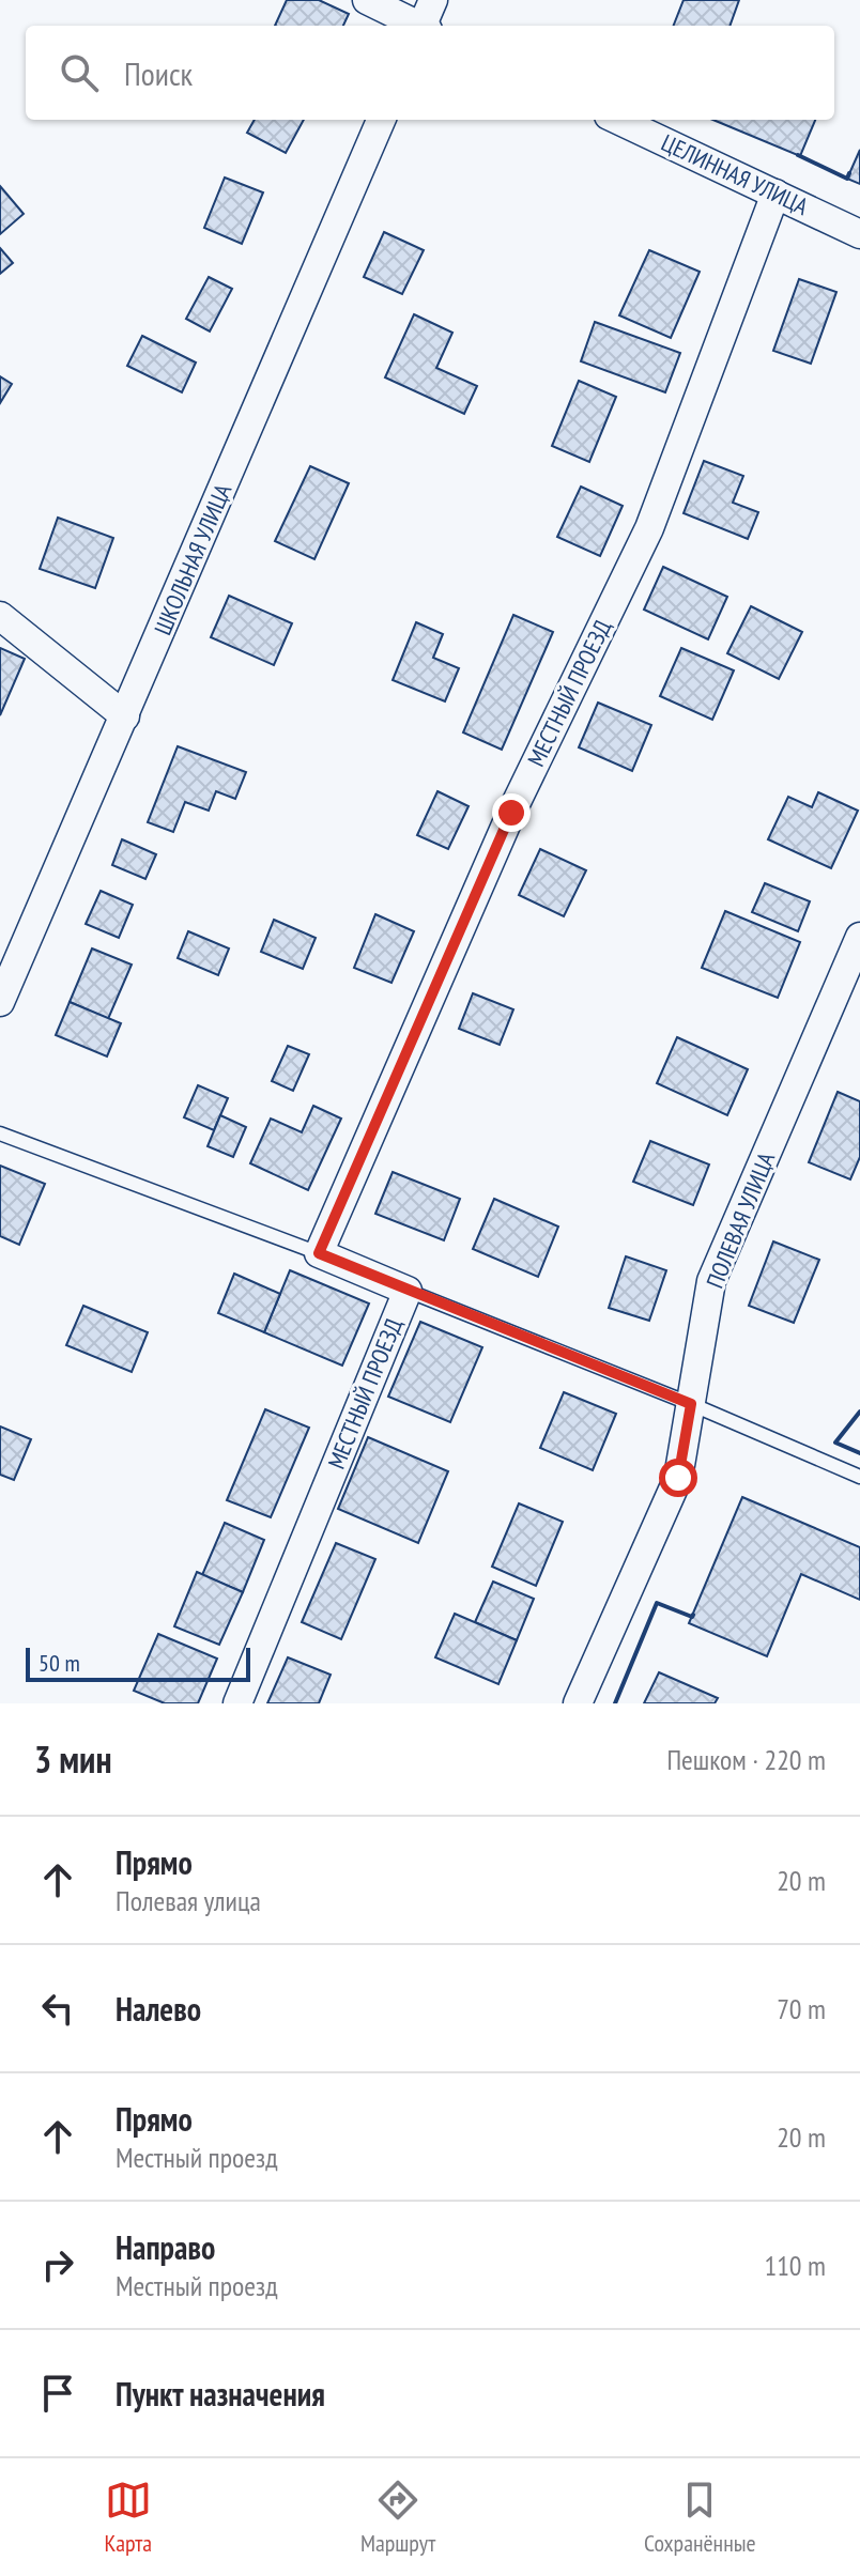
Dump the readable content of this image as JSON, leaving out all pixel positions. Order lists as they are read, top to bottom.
{
  "streets": {
    "street": [
      "ЦЕЛИННАЯ УЛИЦА",
      "ШКОЛЬНАЯ УЛИЦА",
      "МЕСТНЫЙ ПРОЕЗД",
      "ПОЛЕВАЯ УЛИЦА"
    ]
  },
  "crossings": [
    ["ЦЕЛИННАЯ УЛИЦА", "МЕСТНЫЙ ПРОЕЗД"]
  ],
  "scale_bar": "50 m",
  "page": {
    "search": "Поиск",
    "scale": "50 m",
    "heading": ["3 мин", "Пешком · 220 m"],
    "list": [
      ["Прямо", "Полевая улица", "20 m"],
      ["Налево", "70 m"],
      ["Прямо", "Местный проезд", "20 m"],
      ["Направо", "Местный проезд", "110 m"],
      "Пункт назначения"
    ],
    "nav": ["Карта", "Маршрут", "Сохранённые"]
  }
}
